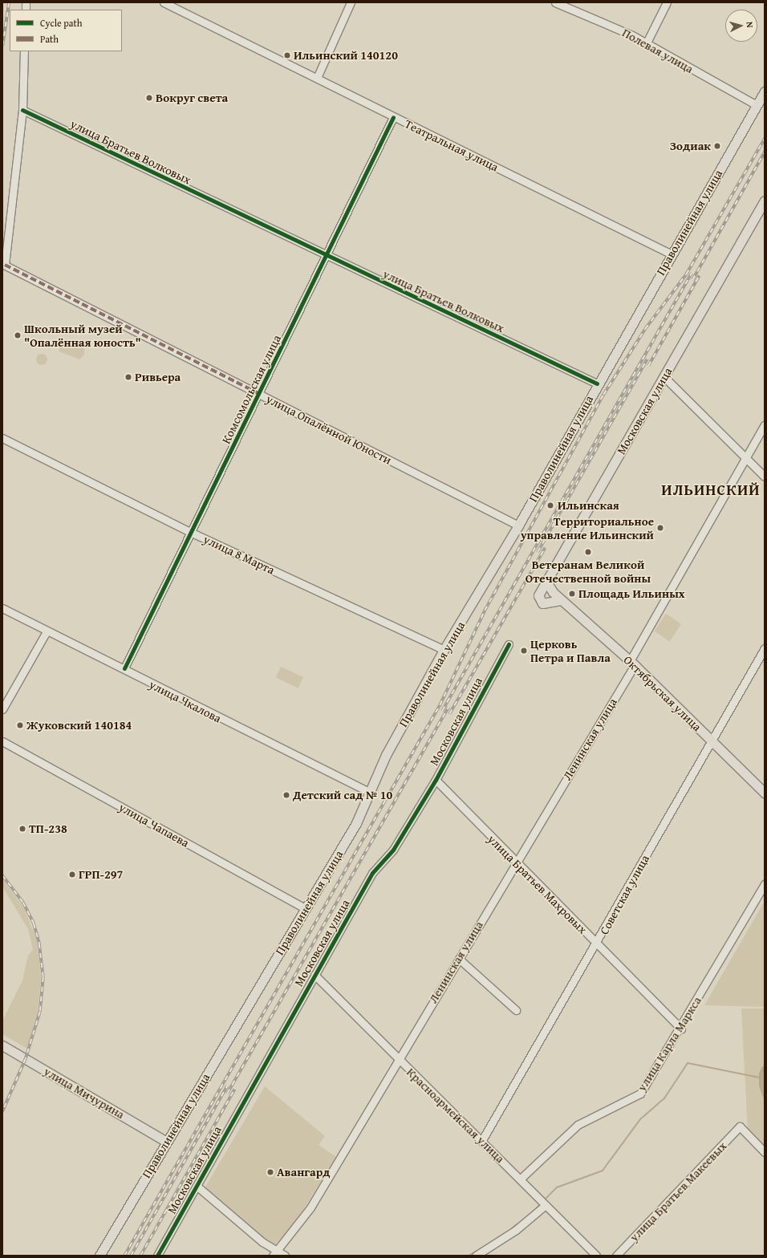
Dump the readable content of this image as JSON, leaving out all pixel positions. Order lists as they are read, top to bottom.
{
  "streets": {
    "main road": [
      "Праволинейная улица",
      "Московская улица",
      "Октябрьская улица",
      "улица Мичурина"
    ],
    "street": [
      "Полевая улица",
      "Театральная улица",
      "улица Братьев Волковых",
      "Комсомольская улица",
      "улица Опалённой Юности",
      "улица 8 Марта",
      "улица Чкалова",
      "Ленинская улица",
      "улица Чапаева",
      "улица Братьев Махровых",
      "Советская улица",
      "улица Карла Маркса",
      "Красноармейская улица",
      "улица Братьев Макеевых"
    ]
  },
  "crossings": [
    ["Полевая улица", "Праволинейная улица"],
    ["Театральная улица", "Праволинейная улица"],
    ["Театральная улица", "Комсомольская улица"],
    ["улица Братьев Волковых", "Праволинейная улица"],
    ["улица Братьев Волковых", "Комсомольская улица"],
    ["Праволинейная улица", "улица Опалённой Юности"],
    ["Праволинейная улица", "улица 8 Марта"],
    ["Праволинейная улица", "улица Чкалова"],
    ["Праволинейная улица", "улица Чапаева"],
    ["Праволинейная улица", "улица Мичурина"],
    ["Комсомольская улица", "улица Опалённой Юности"],
    ["Комсомольская улица", "улица 8 Марта"],
    ["Комсомольская улица", "улица Чкалова"],
    ["Московская улица", "Октябрьская улица"],
    ["Московская улица", "улица Братьев Махровых"],
    ["Московская улица", "Красноармейская улица"],
    ["Октябрьская улица", "Ленинская улица"],
    ["Октябрьская улица", "Советская улица"],
    ["Ленинская улица", "улица Братьев Махровых"],
    ["Ленинская улица", "Красноармейская улица"],
    ["улица Братьев Махровых", "Советская улица"],
    ["улица Братьев Махровых", "улица Карла Маркса"],
    ["Советская улица", "Красноармейская улица"],
    ["улица Карла Маркса", "Красноармейская улица"]
  ],
  "districts": ["ИЛЬИНСКИЙ"],
  "places": [
    "Ильинский 140120",
    "Вокруг света",
    "Зодиак",
    "Школьный музей \"Опалённая юность\"",
    "Ривьера",
    "Ильинская",
    "Территориальное управление Ильинский",
    "Ветеранам Великой Отечественной войны",
    "Площадь Ильиных",
    "Церковь Петра и Павла",
    "Жуковский 140184",
    "Детский сад № 10",
    "ТП-238",
    "ГРП-297",
    "Авангард"
  ],
  "legend": ["Cycle path", "Path"],
  "north": "right"
}
